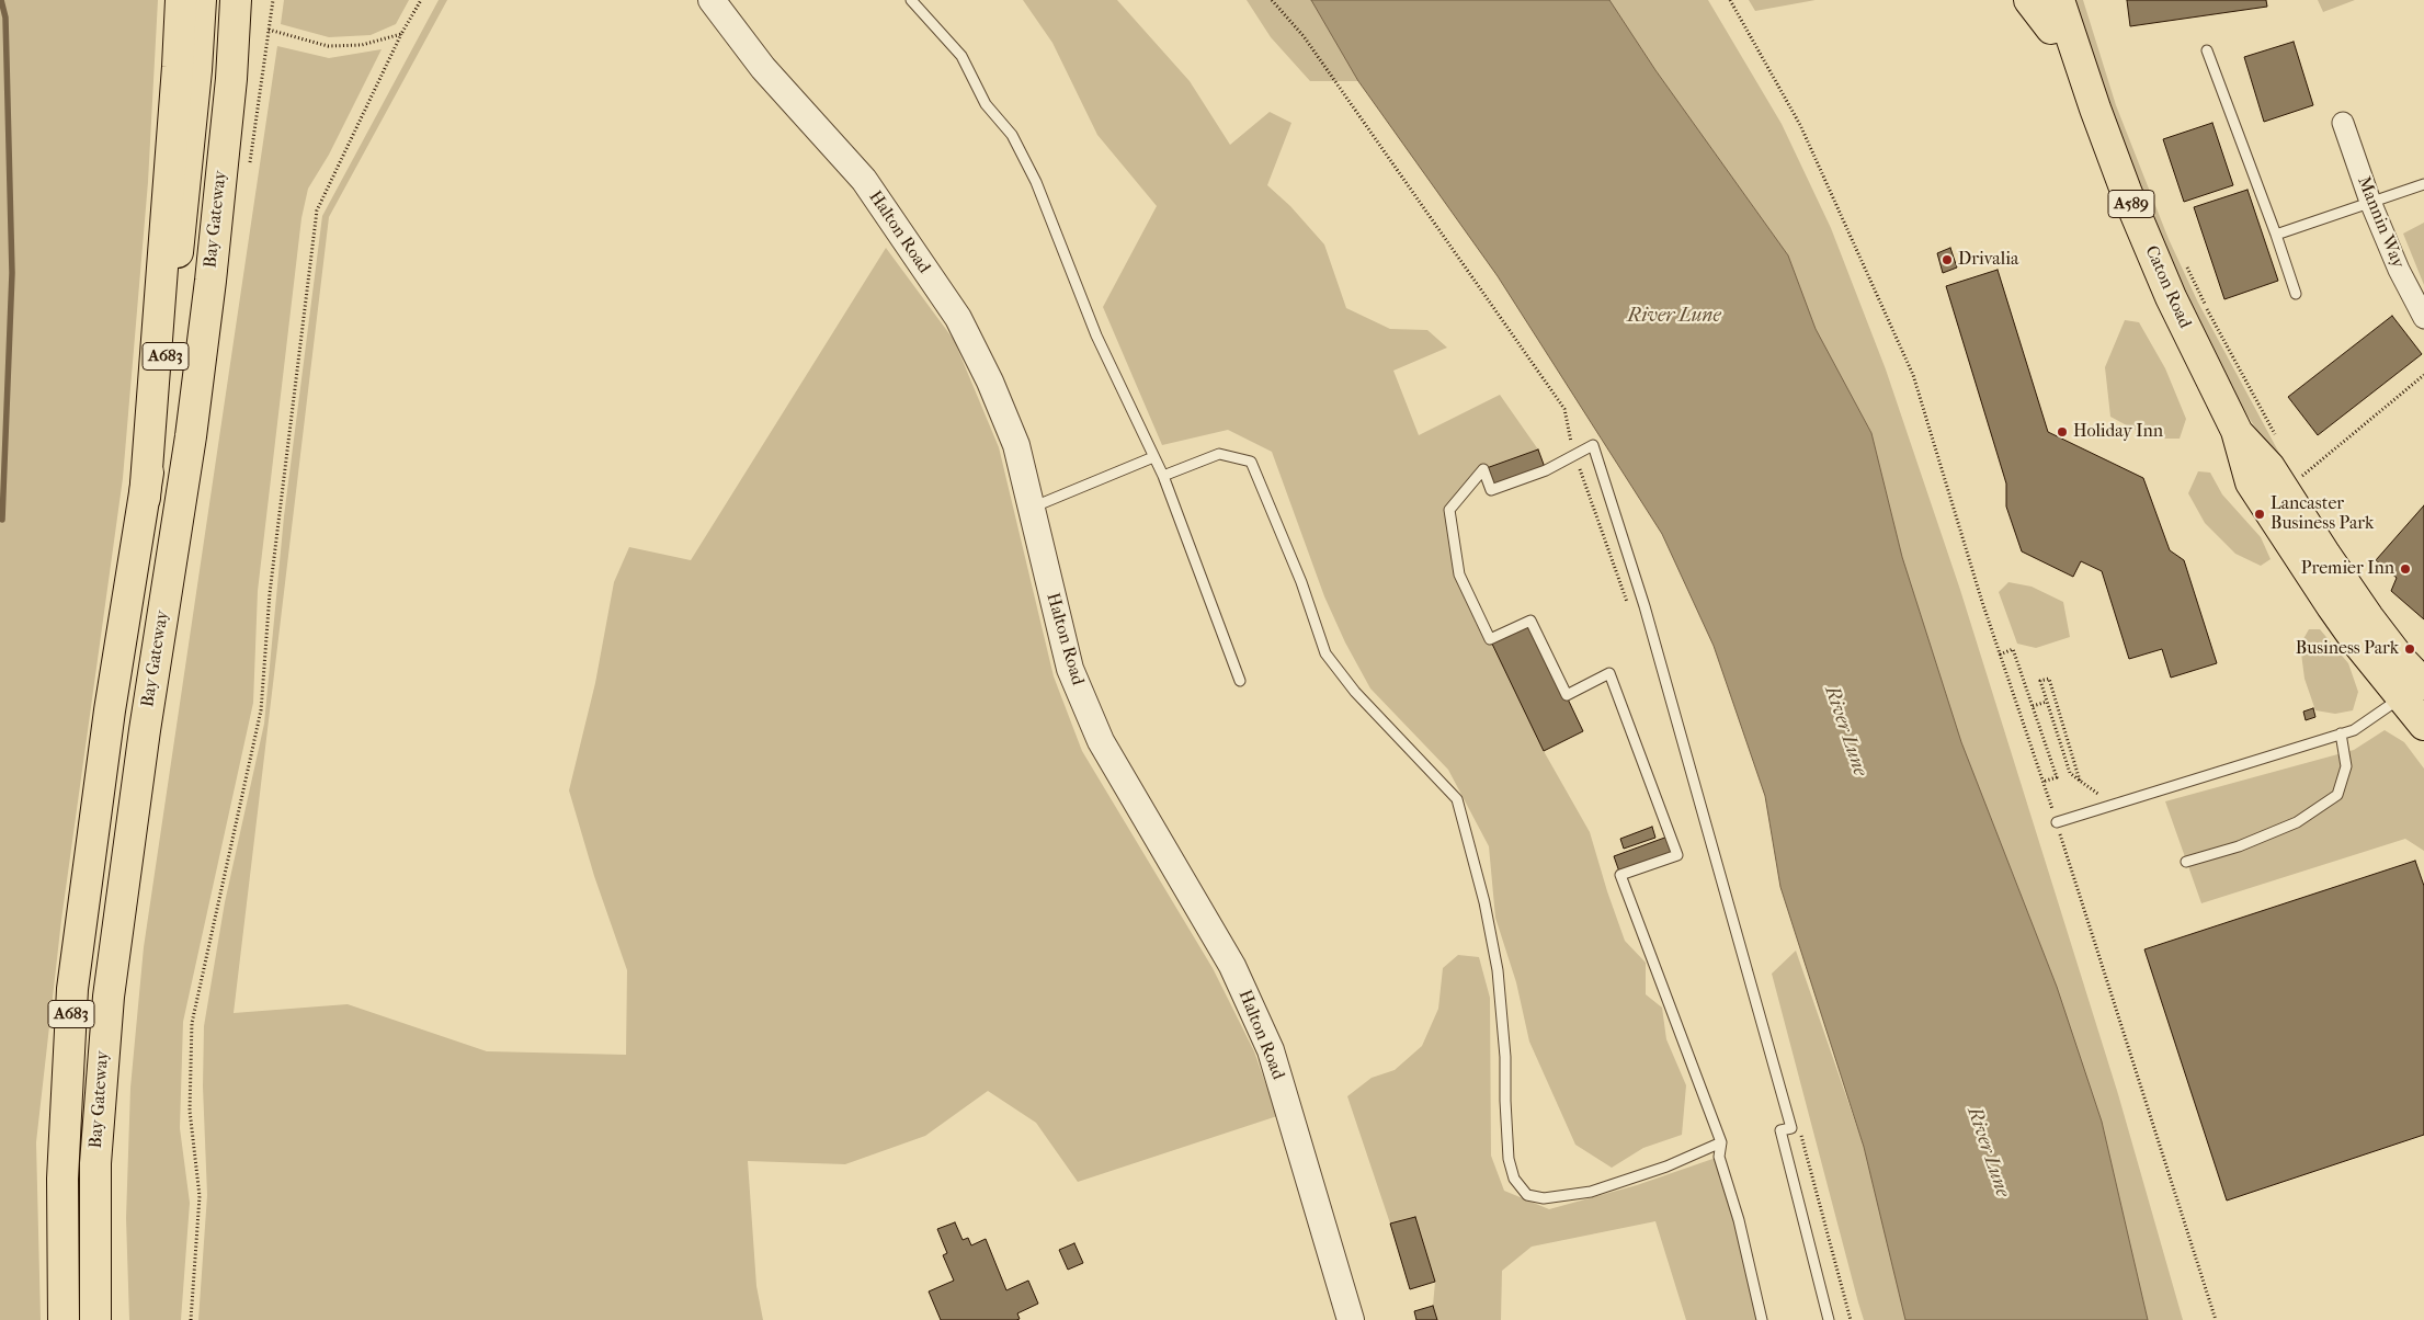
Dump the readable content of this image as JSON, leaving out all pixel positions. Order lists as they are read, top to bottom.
{
  "streets": {
    "main road": [
      "A589",
      "Bay Gateway",
      "Caton Road",
      "A683"
    ],
    "street": ["Mannin Way", "Halton Road"]
  },
  "water": ["River Lune"],
  "places": [
    "Drivalia",
    "Holiday Inn",
    "Lancaster Business Park",
    "Premier Inn",
    "Business Park"
  ]
}
